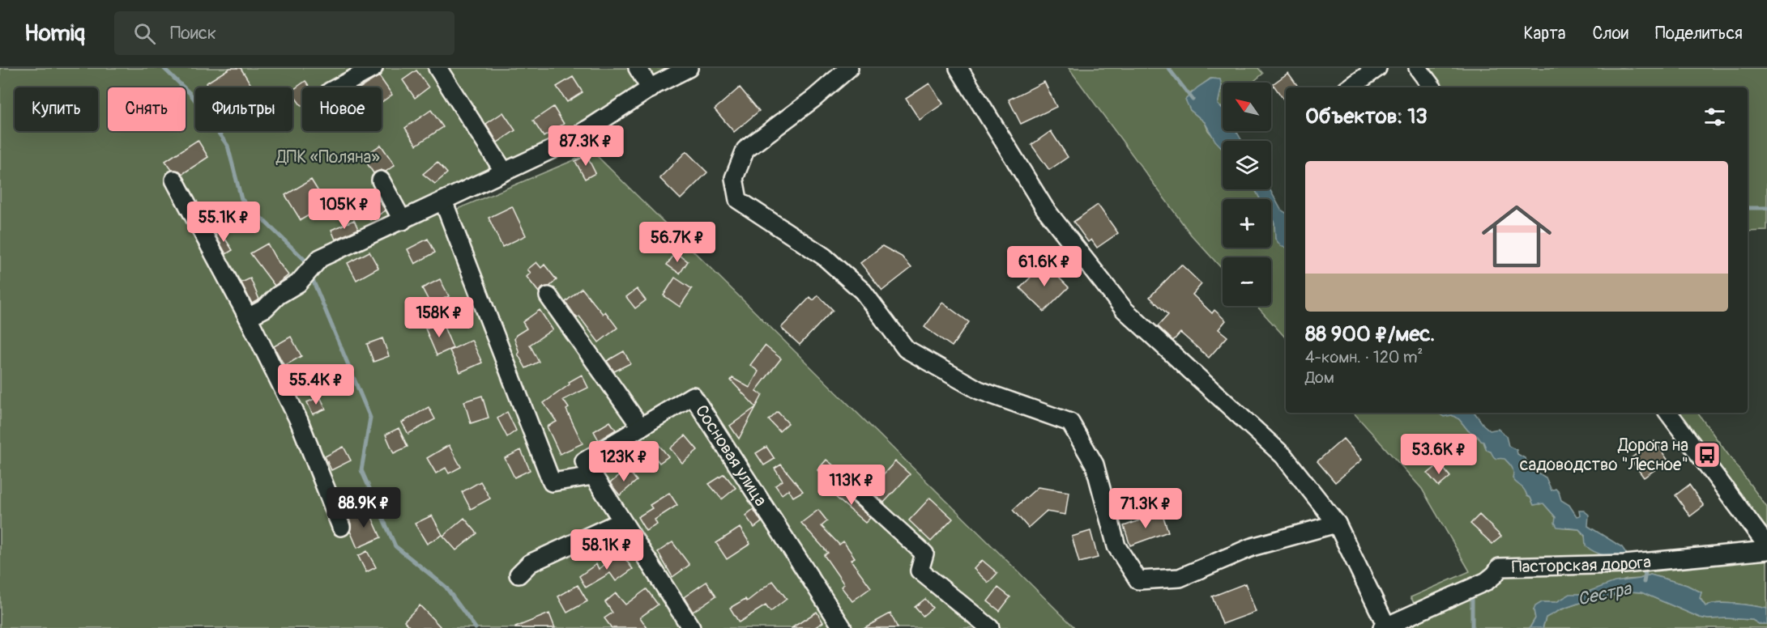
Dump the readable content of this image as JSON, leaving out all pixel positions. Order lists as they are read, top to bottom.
{
  "streets": {
    "street": ["Сосновая улица", "Пасторская дорога"]
  },
  "water": ["Сестра"],
  "parks": ["ДПК «Поляна»"],
  "places": {
    "bus stop": ["Дорога на садоводство \"Лесное\""]
  },
  "north": "top left",
  "page": {
    "header": "Homiq",
    "search": "Поиск",
    "nav": ["Карта", "Слои", "Поделиться"],
    "map_buttons": ["+", "−"],
    "chip": [
      "Купить",
      "Снять",
      "Фильтры",
      "Новое"
    ],
    "heading": "Объектов: 13",
    "price": [
      "87.3K ₽",
      "105K ₽",
      "55.1K ₽",
      "56.7K ₽",
      "61.6K ₽",
      "158K ₽",
      "55.4K ₽",
      "53.6K ₽",
      "123K ₽",
      "113K ₽",
      "88.9K ₽",
      "71.3K ₽",
      "58.1K ₽"
    ],
    "list": [
      {
        "name": "88 900 ₽/мес.",
        "note": "4-комн. · 120 m² · Дом"
      }
    ]
  }
}
